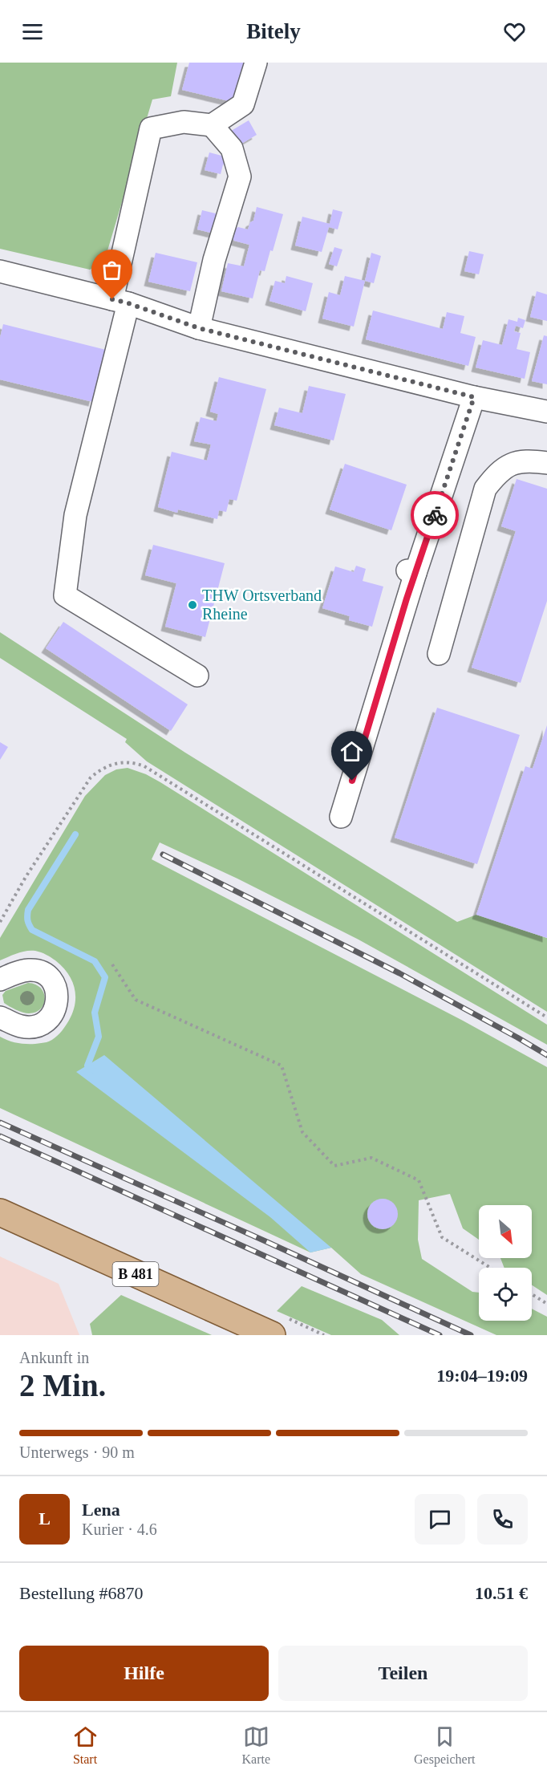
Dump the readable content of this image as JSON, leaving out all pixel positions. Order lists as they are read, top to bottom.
{
  "streets": {
    "main road": ["B 481"]
  },
  "places": ["THW Ortsverband Rheine"],
  "north": "bottom right",
  "page": {
    "header": "Bitely",
    "heading": ["2 Min.", "Ankunft in", "19:04–19:09"],
    "panel": [
      "Lena",
      "Kurier · 4.6",
      "Bestellung #6870",
      "10.51 €"
    ],
    "bar": "Unterwegs · 90 m",
    "round": "L",
    "buttons": ["Hilfe", "Teilen"],
    "tabs": ["Start", "Karte", "Gespeichert"]
  }
}
